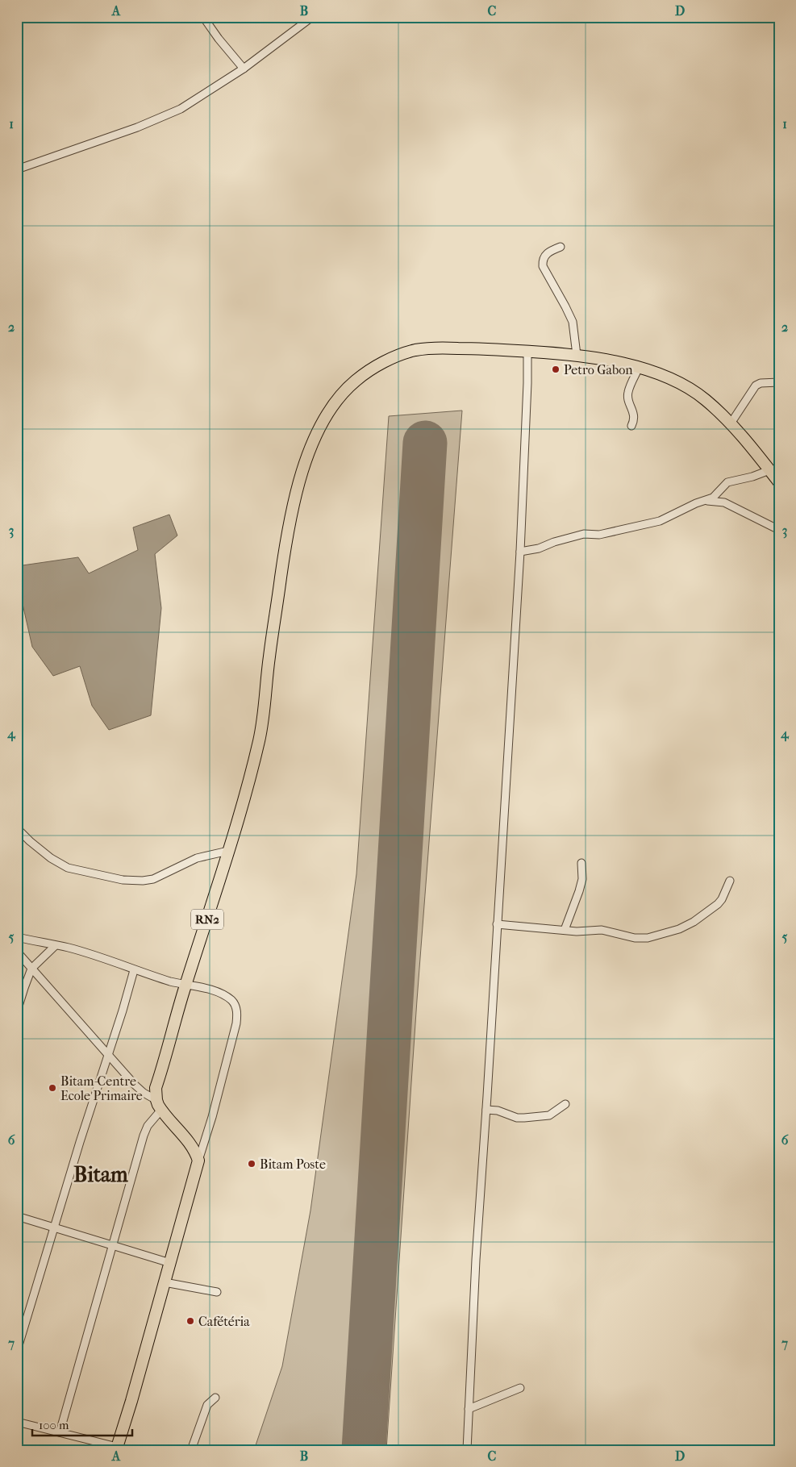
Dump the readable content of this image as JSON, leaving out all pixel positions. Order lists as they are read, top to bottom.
{
  "streets": {
    "highway": ["RN2"]
  },
  "districts": ["Bitam"],
  "places": [
    "Petro Gabon",
    "Bitam-Centre Ecole Primaire",
    "Bitam Poste",
    "Cafétéria"
  ],
  "scale_bar": "100 m",
  "grid": {
    "columns": [
      "A",
      "B",
      "C",
      "D"
    ],
    "rows": [
      "1",
      "2",
      "3",
      "4",
      "5",
      "6",
      "7"
    ]
  }
}
